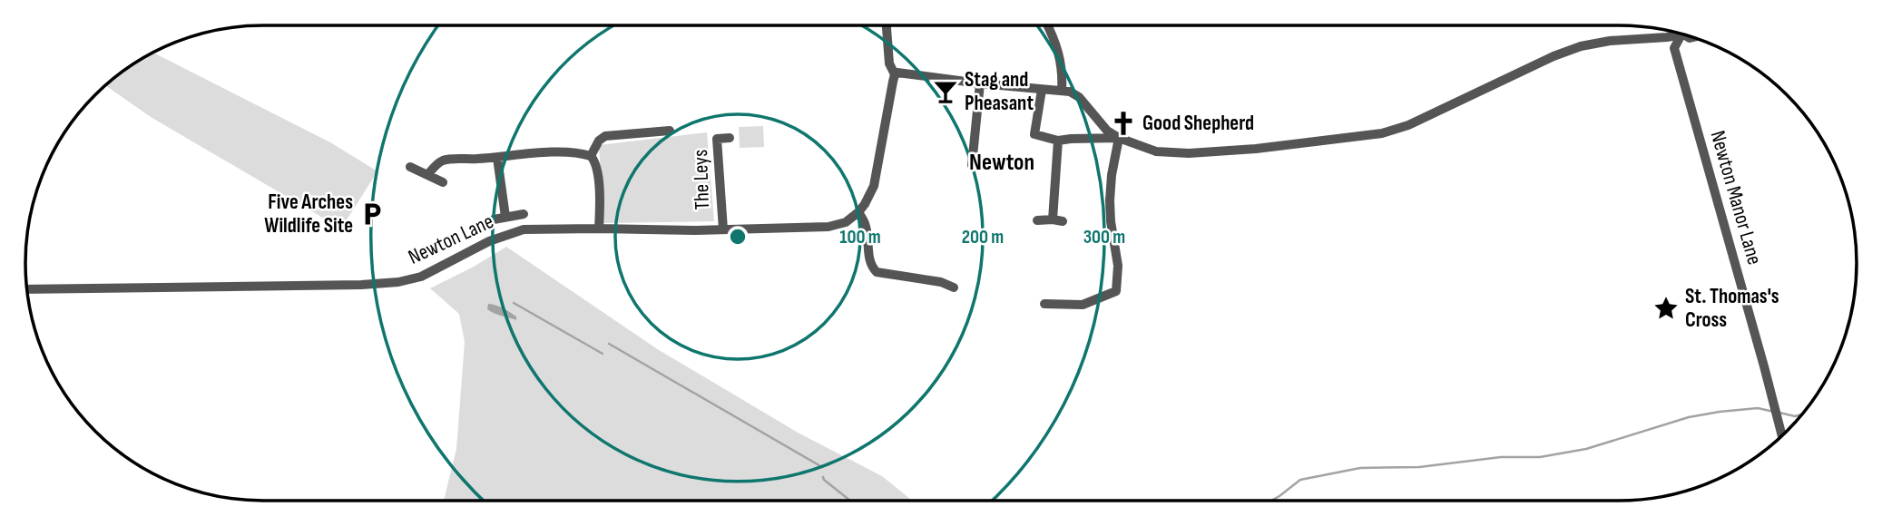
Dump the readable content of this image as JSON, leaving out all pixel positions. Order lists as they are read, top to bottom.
{
  "streets": {
    "street": ["The Leys", "Newton Manor Lane", "Newton Lane"]
  },
  "crossings": [
    ["The Leys", "Newton Lane"]
  ],
  "districts": ["Newton"],
  "places": {
    "bar": ["Stag and Pheasant"],
    "church": ["Good Shepherd"],
    "parking": ["Five Arches Wildlife Site"],
    "place": ["St. Thomas's Cross"]
  },
  "rings": ["100 m", "200 m", "300 m"]
}
